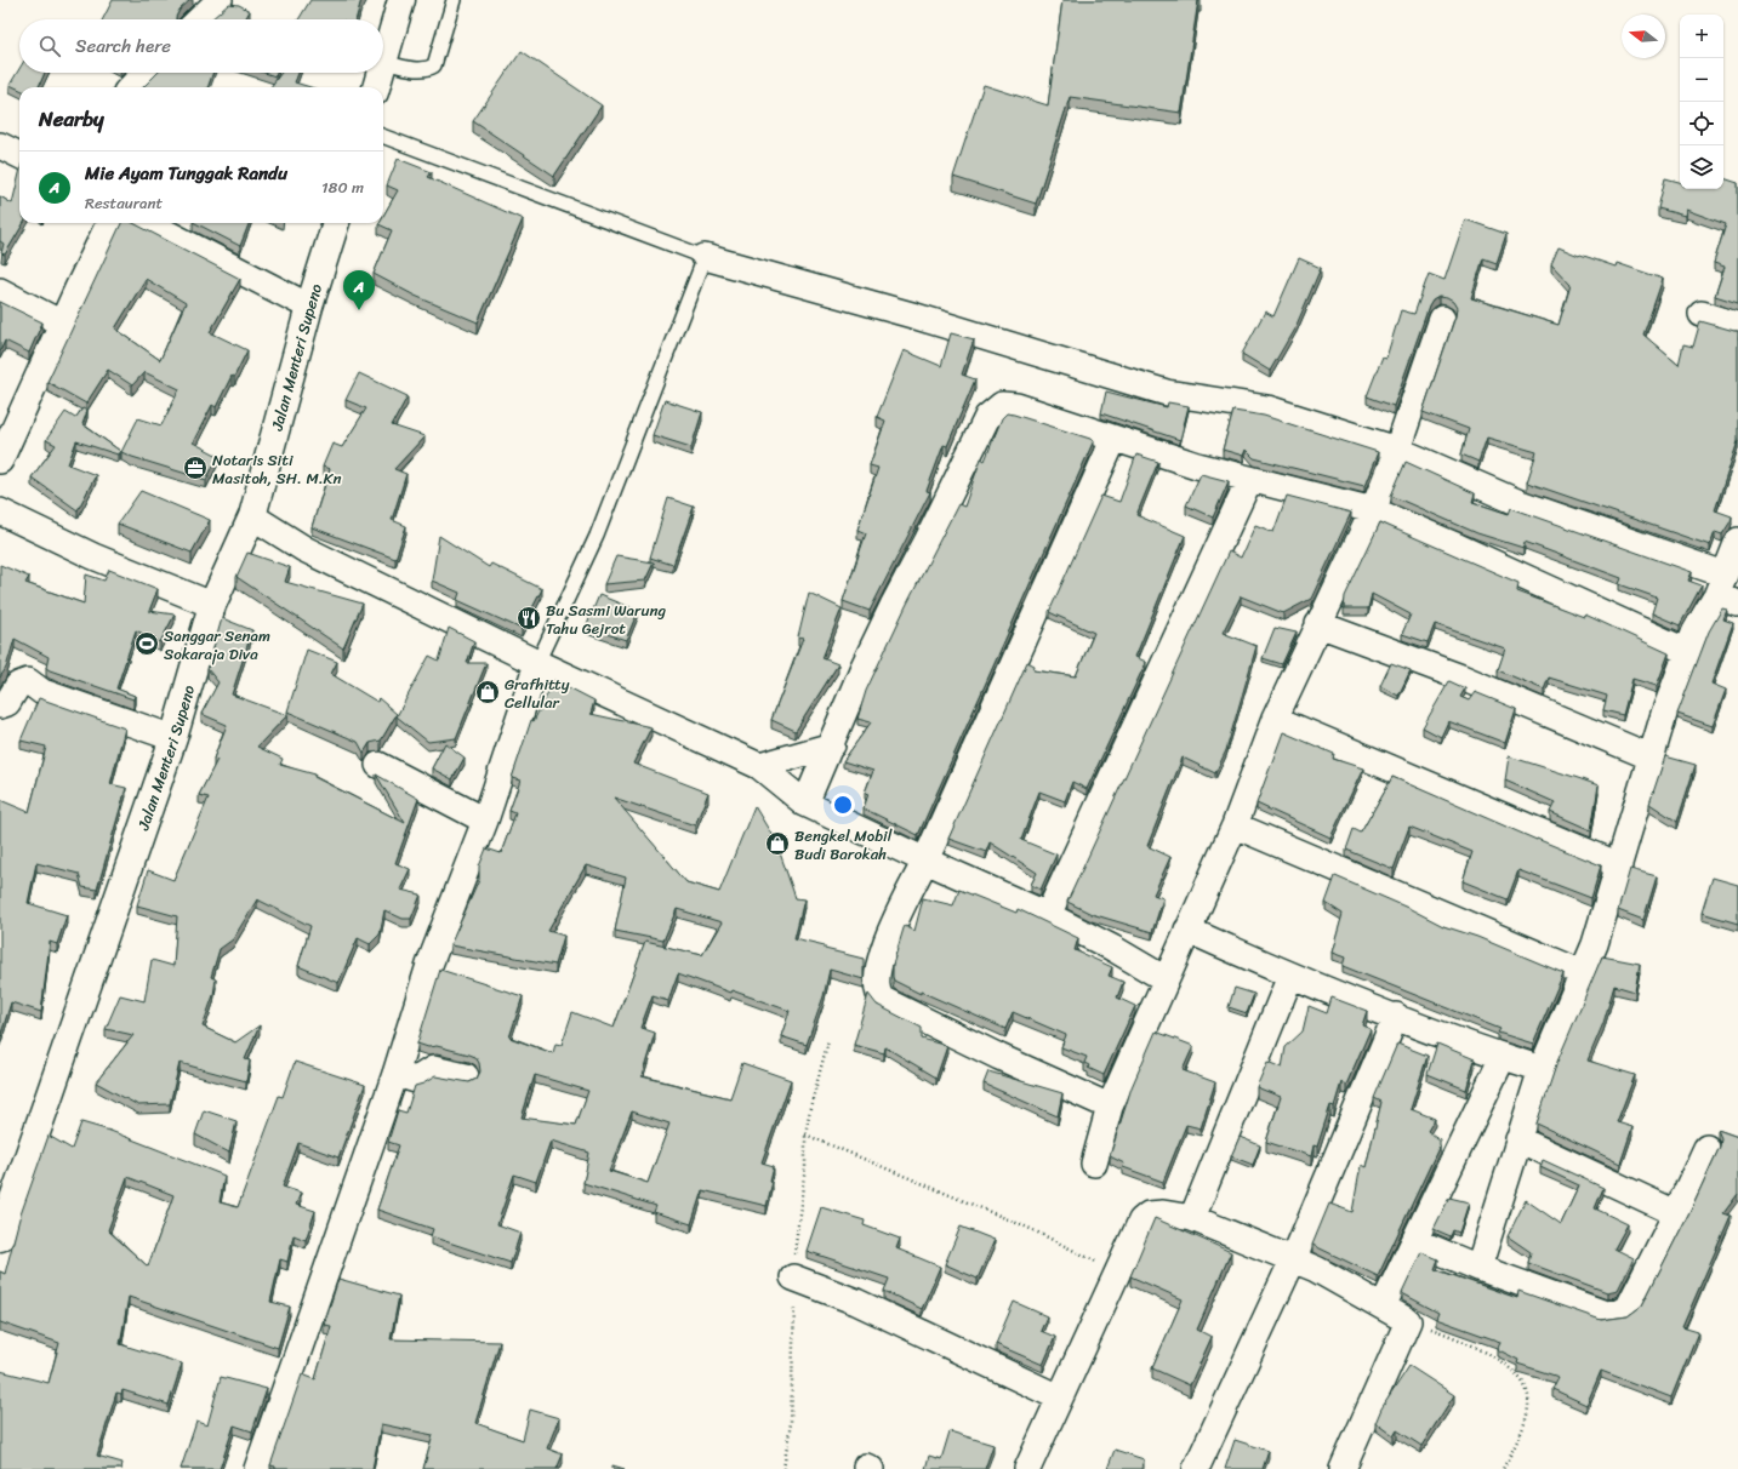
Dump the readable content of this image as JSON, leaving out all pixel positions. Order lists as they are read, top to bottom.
{
  "streets": {
    "main road": ["Jalan Menteri Supeno"]
  },
  "places": {
    "office": ["Notaris Siti Masitoh, SH. M.Kn"],
    "restaurant": ["Bu Sasmi Warung Tahu Gejrot"],
    "sports": ["Sanggar Senam Sokaraja Diva"],
    "shop": ["Grafhitty Cellular", "Bengkel Mobil Budi Barokah"]
  },
  "north": "left",
  "page": {
    "map_buttons": ["+", "−"],
    "search": "Search here",
    "heading": "Nearby",
    "list": [
      {
        "mark": "A",
        "name": "Mie Ayam Tunggak Randu",
        "note": "Restaurant",
        "value": "180 m"
      }
    ],
    "pins": "A"
  }
}
